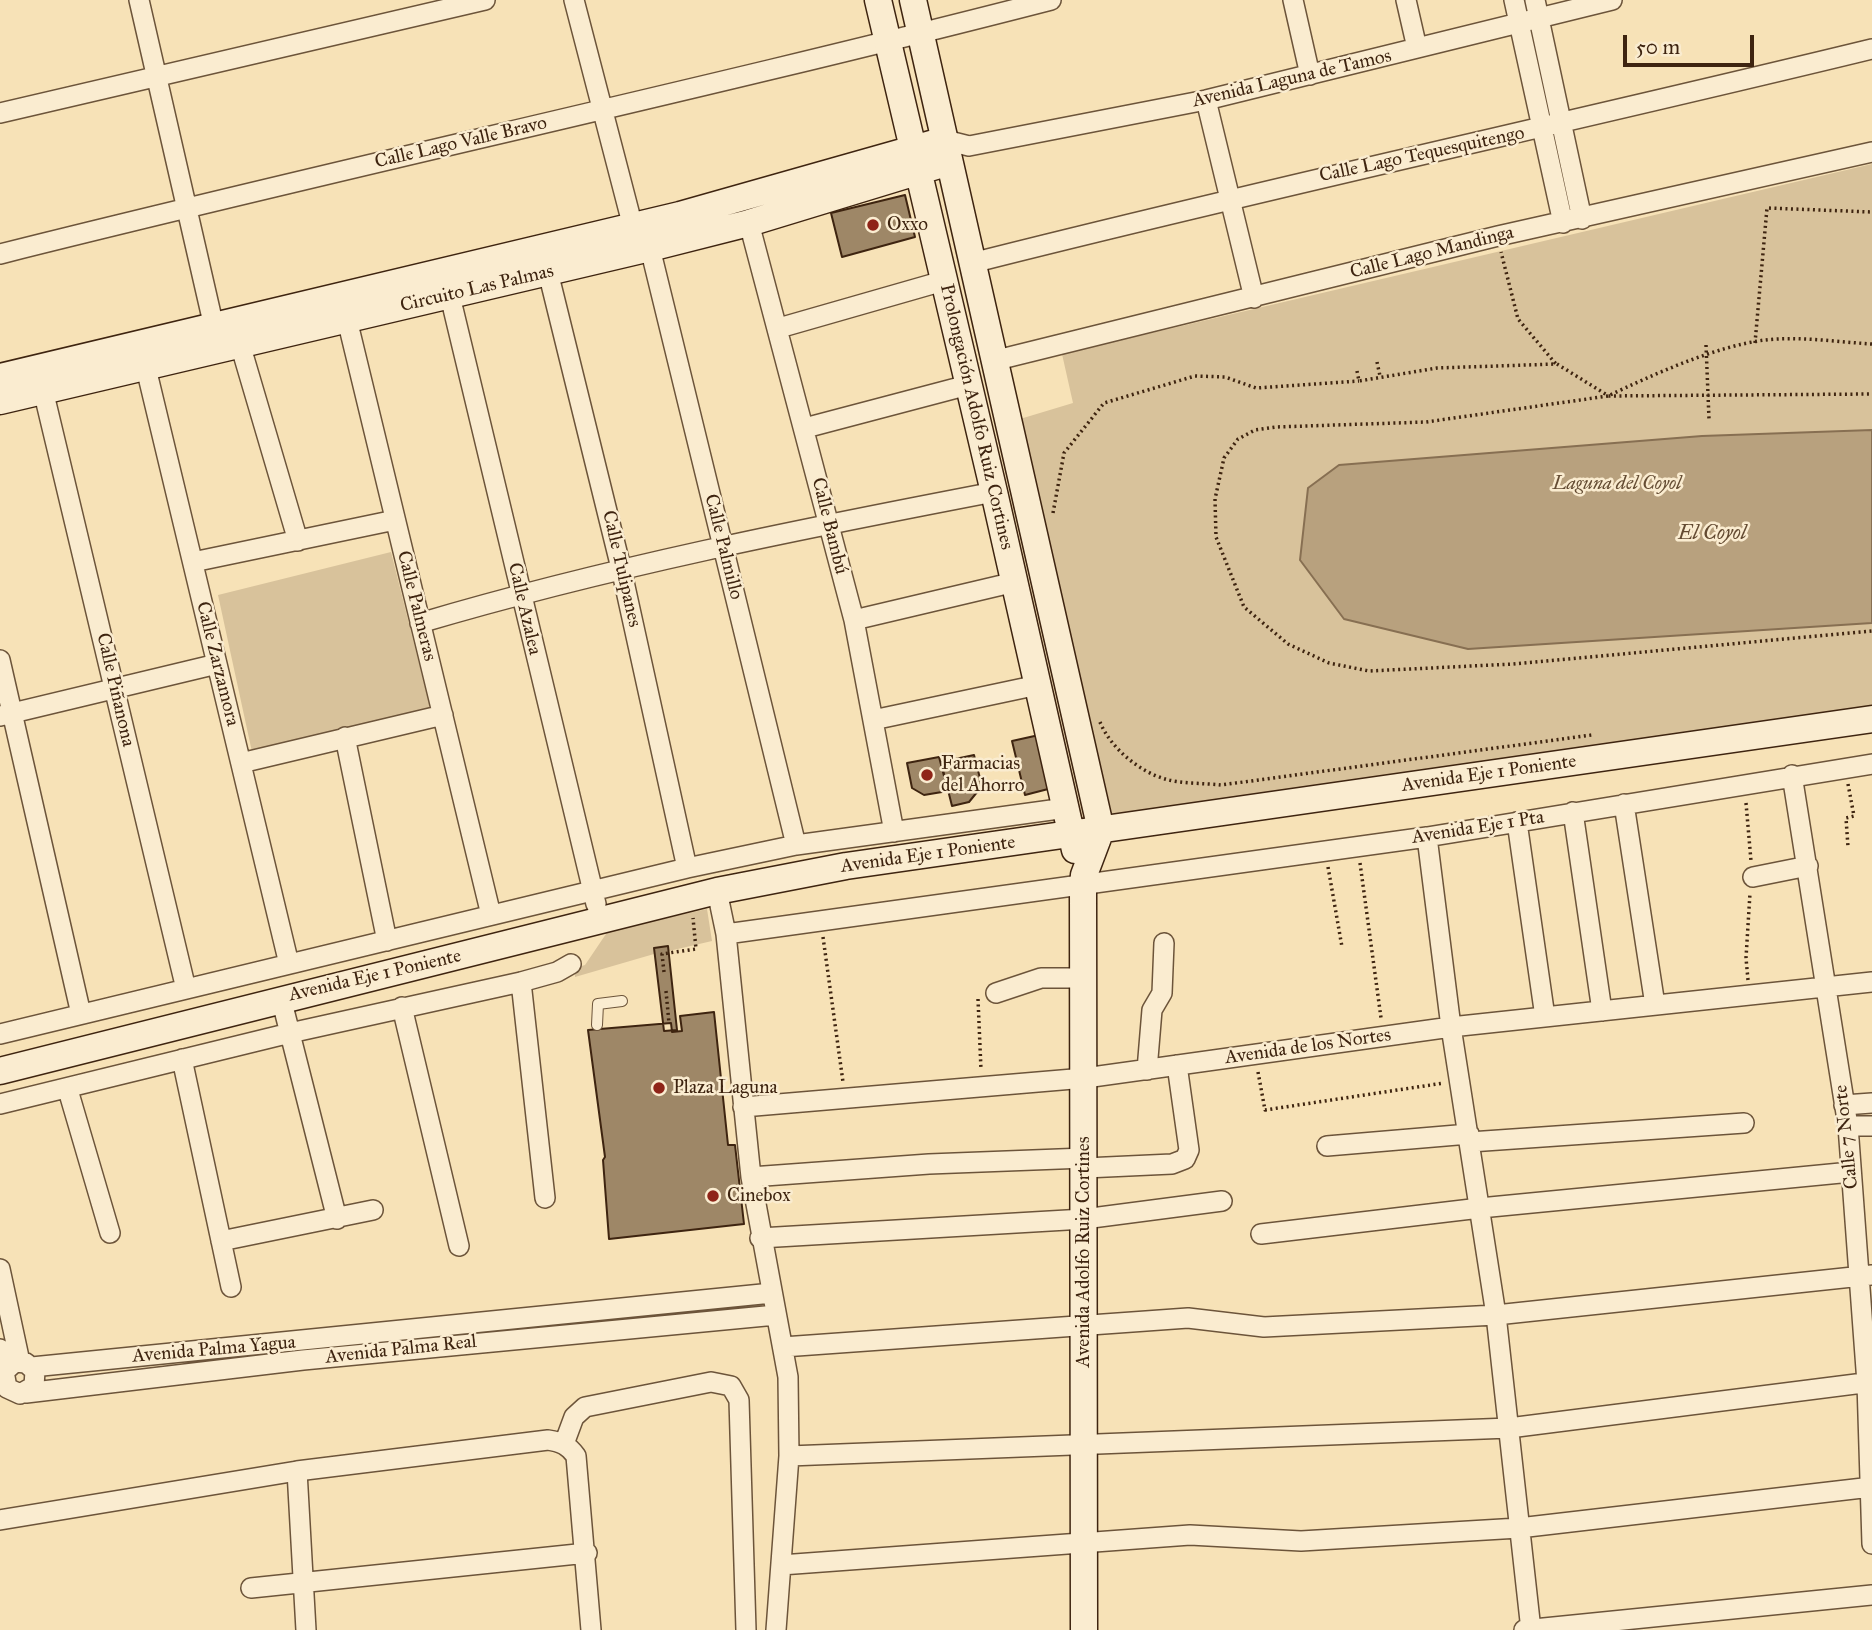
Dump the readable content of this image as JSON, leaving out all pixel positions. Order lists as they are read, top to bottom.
{
  "streets": {
    "street": [
      "Avenida Laguna de Tamos",
      "Calle Lago Valle Bravo",
      "Calle Lago Tequesquitengo",
      "Calle Lago Mandinga",
      "Circuito Las Palmas",
      "Prolongación Adolfo Ruiz Cortines",
      "Calle Bambú",
      "Calle Palmillo",
      "Calle Tulipanes",
      "Calle Palmeras",
      "Calle Azalea",
      "Calle Zarzamora",
      "Calle Piñanona",
      "Avenida Eje 1 Poniente",
      "Avenida Eje 1 Pta",
      "Avenida de los Nortes",
      "Calle 7 Norte",
      "Avenida Adolfo Ruiz Cortines",
      "Avenida Palma Yagua",
      "Avenida Palma Real"
    ]
  },
  "crossings": [
    ["Avenida Laguna de Tamos", "Circuito Las Palmas"],
    ["Avenida Laguna de Tamos", "Prolongación Adolfo Ruiz Cortines"],
    ["Calle Lago Valle Bravo", "Prolongación Adolfo Ruiz Cortines"],
    ["Calle Lago Tequesquitengo", "Prolongación Adolfo Ruiz Cortines"],
    ["Calle Lago Mandinga", "Prolongación Adolfo Ruiz Cortines"],
    ["Circuito Las Palmas", "Prolongación Adolfo Ruiz Cortines"],
    ["Circuito Las Palmas", "Calle Bambú"],
    ["Circuito Las Palmas", "Calle Palmillo"],
    ["Circuito Las Palmas", "Calle Tulipanes"],
    ["Circuito Las Palmas", "Calle Palmeras"],
    ["Circuito Las Palmas", "Calle Azalea"],
    ["Circuito Las Palmas", "Calle Zarzamora"],
    ["Circuito Las Palmas", "Calle Piñanona"],
    ["Prolongación Adolfo Ruiz Cortines", "Avenida Eje 1 Poniente"],
    ["Prolongación Adolfo Ruiz Cortines", "Avenida Adolfo Ruiz Cortines"],
    ["Calle Bambú", "Avenida Eje 1 Poniente"],
    ["Calle Palmillo", "Avenida Eje 1 Poniente"],
    ["Calle Tulipanes", "Avenida Eje 1 Poniente"],
    ["Calle Palmeras", "Avenida Eje 1 Poniente"],
    ["Calle Azalea", "Avenida Eje 1 Poniente"],
    ["Calle Zarzamora", "Avenida Eje 1 Poniente"],
    ["Calle Piñanona", "Avenida Eje 1 Poniente"],
    ["Avenida Eje 1 Poniente", "Avenida Adolfo Ruiz Cortines"],
    ["Avenida Eje 1 Pta", "Calle 7 Norte"],
    ["Avenida Eje 1 Pta", "Avenida Adolfo Ruiz Cortines"],
    ["Avenida de los Nortes", "Calle 7 Norte"],
    ["Avenida de los Nortes", "Avenida Adolfo Ruiz Cortines"],
    ["Avenida Palma Yagua", "Avenida Palma Real"]
  ],
  "water": ["El Coyol"],
  "parks": ["Laguna del Coyol"],
  "places": [
    "Oxxo",
    "Farmacias del Ahorro",
    "Plaza Laguna",
    "Cinebox"
  ],
  "scale_bar": "50 m"
}
